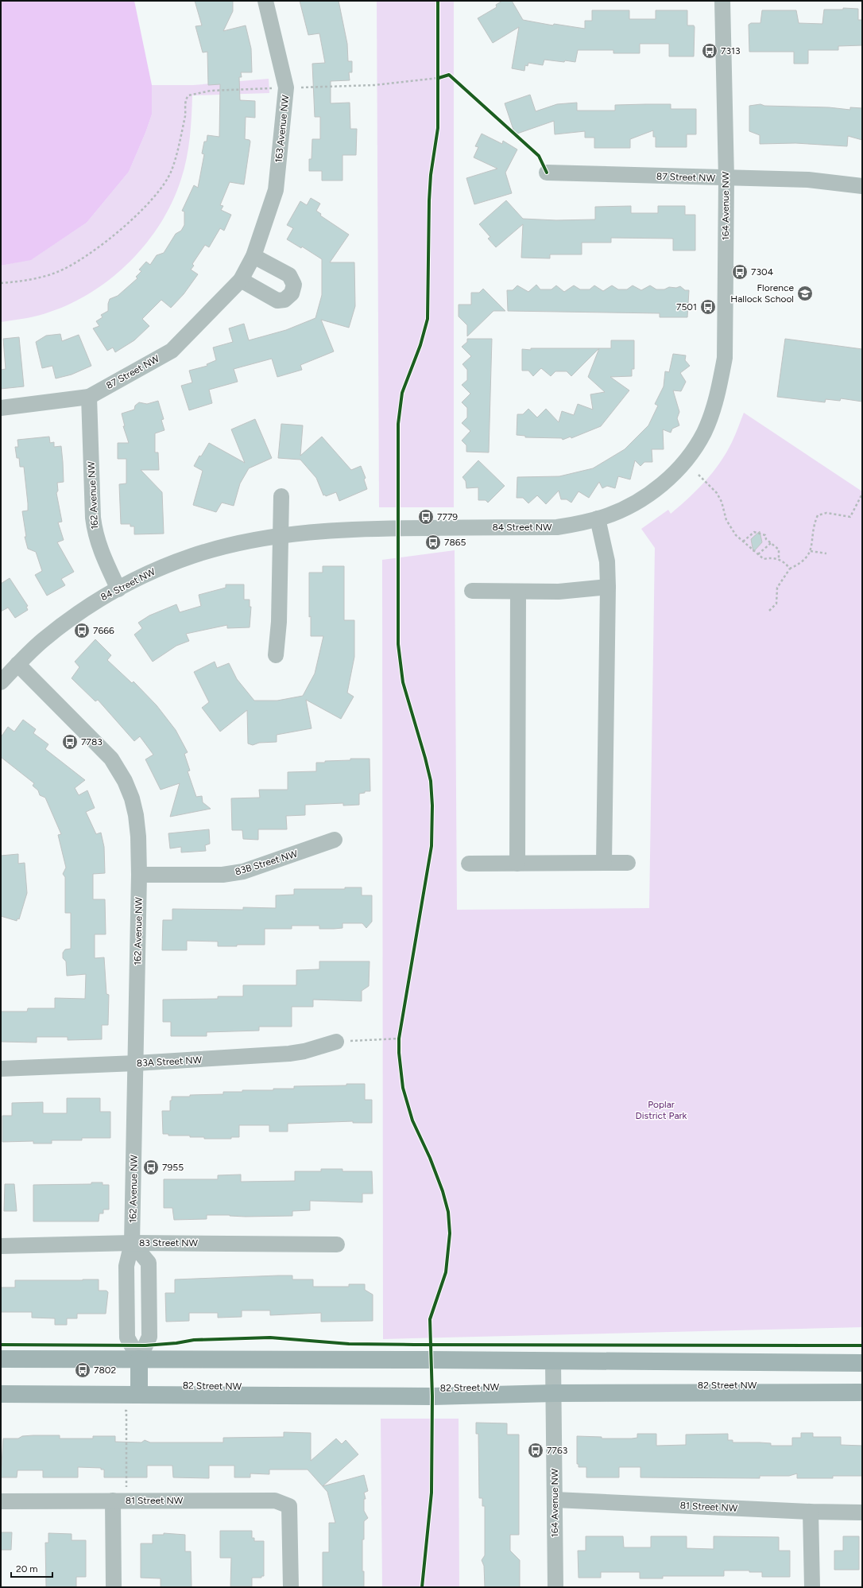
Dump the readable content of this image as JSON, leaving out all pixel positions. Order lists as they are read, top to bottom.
{
  "streets": {
    "main road": ["82 Street NW"],
    "street": [
      "163 Avenue NW",
      "87 Street NW",
      "164 Avenue NW",
      "162 Avenue NW",
      "84 Street NW",
      "83B Street NW",
      "83A Street NW",
      "83 Street NW",
      "81 Street NW"
    ]
  },
  "crossings": [
    ["163 Avenue NW", "87 Street NW"],
    ["87 Street NW", "164 Avenue NW"],
    ["87 Street NW", "162 Avenue NW"],
    ["164 Avenue NW", "84 Street NW"],
    ["164 Avenue NW", "82 Street NW"],
    ["164 Avenue NW", "81 Street NW"],
    ["162 Avenue NW", "84 Street NW"],
    ["162 Avenue NW", "83B Street NW"],
    ["162 Avenue NW", "83A Street NW"],
    ["162 Avenue NW", "83 Street NW"]
  ],
  "parks": ["Poplar District Park"],
  "places": {
    "bus stop": [
      "7313",
      "7304",
      "7501",
      "7779",
      "7865",
      "7666",
      "7783",
      "7955",
      "7802",
      "7763"
    ],
    "school or university": ["Florence Hallock School"]
  },
  "scale_bar": "20 m"
}
